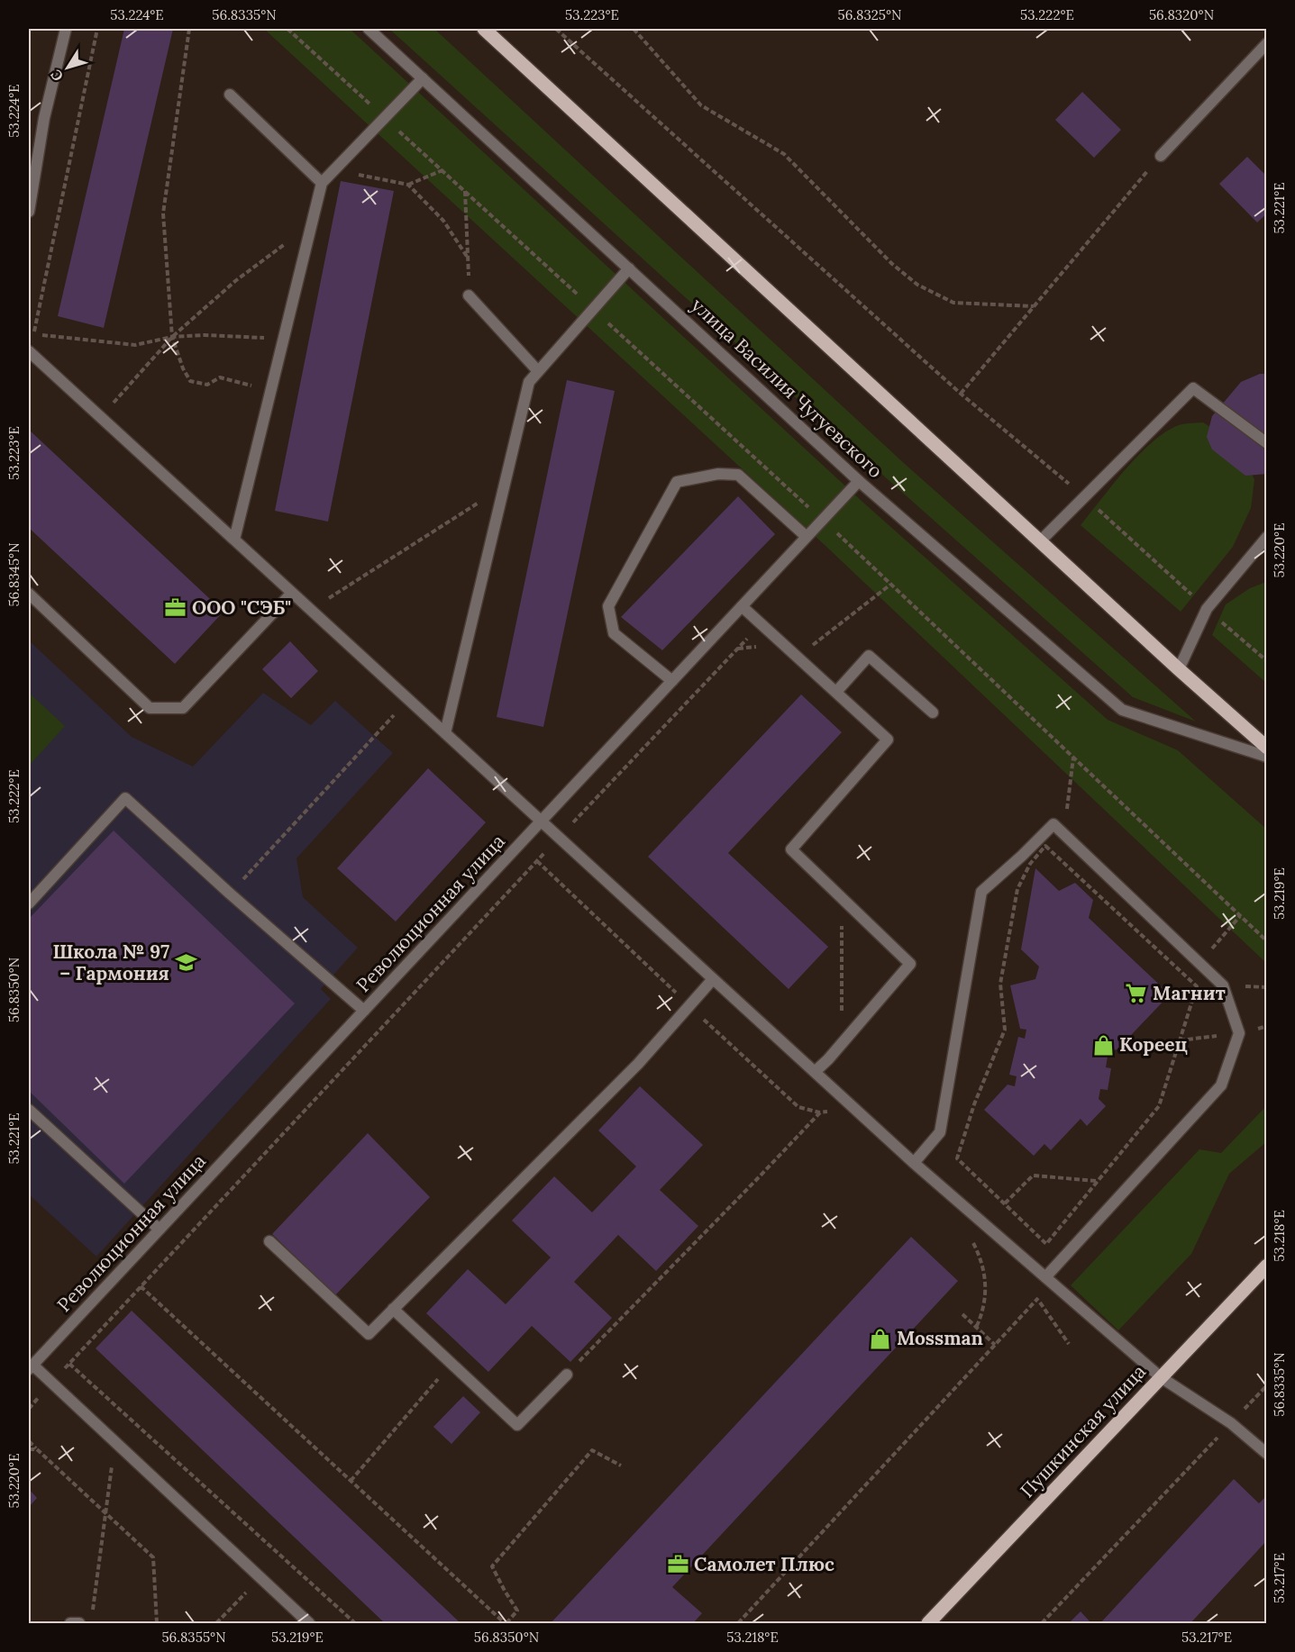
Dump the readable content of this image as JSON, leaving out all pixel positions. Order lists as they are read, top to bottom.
{
  "streets": {
    "main road": ["Пушкинская улица"],
    "street": ["улица Василия Чугуевского", "Революционная улица"]
  },
  "crossings": [
    ["улица Василия Чугуевского", "Революционная улица"]
  ],
  "places": {
    "office": ["ООО \"СЭБ\"", "Самолет Плюс"],
    "school or university": ["Школа № 97 – Гармония"],
    "supermarket": ["Магнит"],
    "shop": ["Кореец", "Mossman"]
  },
  "north": "bottom left",
  "coordinates": [
    "53.224°E",
    "56.8335°N",
    "53.223°E",
    "56.8325°N",
    "53.222°E",
    "56.8320°N",
    "53.221°E",
    "53.220°E",
    "56.8345°N",
    "53.219°E",
    "56.8350°N",
    "53.218°E",
    "53.217°E",
    "56.8355°N"
  ]
}
